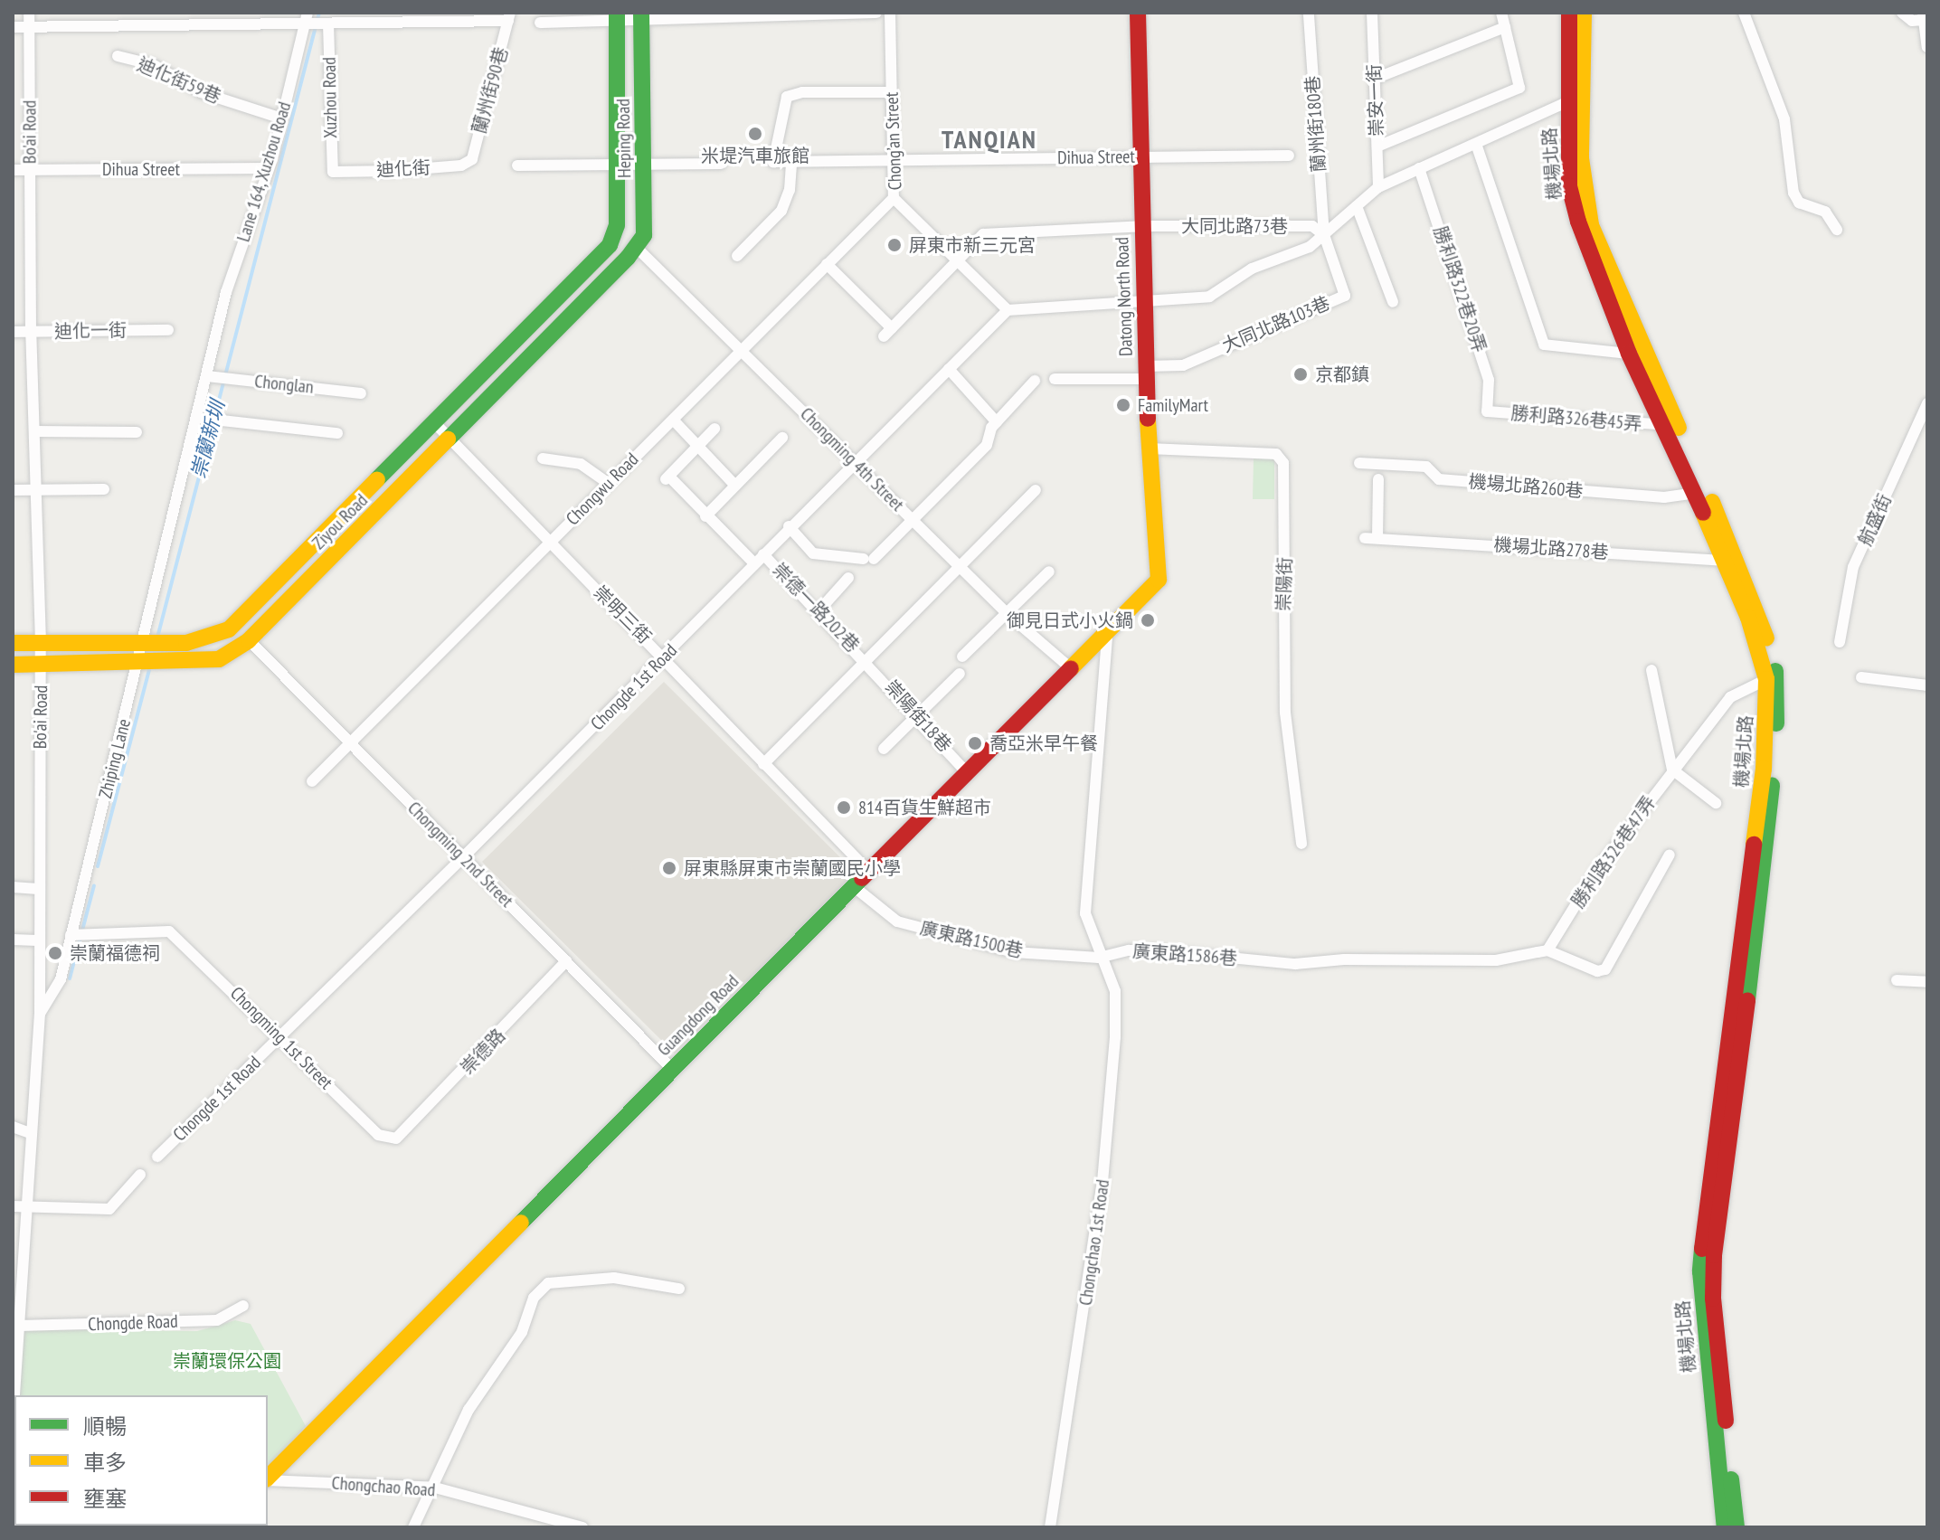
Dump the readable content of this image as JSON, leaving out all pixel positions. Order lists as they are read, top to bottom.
{
  "streets": {
    "street": [
      "迪化街59巷",
      "蘭州街90巷",
      "Xuzhou Road",
      "崇安一街",
      "蘭州街180巷",
      "Bo'ai Road",
      "Heping Road",
      "Chong’an Street",
      "Dihua Street",
      "機場北路",
      "迪化街",
      "Lane 164, Xuzhou Road",
      "大同北路73巷",
      "勝利路322巷20弄",
      "Datong North Road",
      "大同北路103巷",
      "迪化一街",
      "Chonglan",
      "勝利路326巷45弄",
      "Chongming 4th Street",
      "機場北路260巷",
      "Chongwu Road",
      "航盛街",
      "Ziyou Road",
      "機場北路278巷",
      "崇陽街",
      "崇德一路202巷",
      "崇明三街",
      "Chongde 1st Road",
      "崇陽街18巷",
      "Zhiping Lane",
      "勝利路326巷47弄",
      "Chongming 2nd Street",
      "廣東路1500巷",
      "廣東路1586巷",
      "Guangdong Road",
      "Chongming 1st Street",
      "崇德路",
      "Chongchao 1st Road",
      "Chongde Road",
      "Chongchao Road"
    ]
  },
  "crossings": [
    ["迪化街59巷", "Lane 164, Xuzhou Road"],
    ["蘭州街90巷", "迪化街"],
    ["Xuzhou Road", "迪化街"],
    ["Xuzhou Road", "Lane 164, Xuzhou Road"],
    ["蘭州街180巷", "大同北路73巷"],
    ["蘭州街180巷", "大同北路103巷"],
    ["Bo'ai Road", "Dihua Street"],
    ["Bo'ai Road", "迪化一街"],
    ["Bo'ai Road", "Ziyou Road"],
    ["Bo'ai Road", "Zhiping Lane"],
    ["Bo'ai Road", "Chongde Road"],
    ["Heping Road", "Chongming 4th Street"],
    ["Heping Road", "Ziyou Road"],
    ["Chong’an Street", "Dihua Street"],
    ["Chong’an Street", "大同北路73巷"],
    ["Chong’an Street", "Chongwu Road"],
    ["Chong’an Street", "Chongde 1st Road"],
    ["Dihua Street", "Lane 164, Xuzhou Road"],
    ["Dihua Street", "Datong North Road"],
    ["機場北路", "勝利路326巷45弄"],
    ["機場北路", "機場北路260巷"],
    ["機場北路", "機場北路278巷"],
    ["機場北路", "勝利路326巷47弄"],
    ["Lane 164, Xuzhou Road", "Chonglan"],
    ["Lane 164, Xuzhou Road", "Zhiping Lane"],
    ["大同北路73巷", "Datong North Road"],
    ["大同北路73巷", "大同北路103巷"],
    ["大同北路73巷", "Chongwu Road"],
    ["勝利路322巷20弄", "勝利路326巷45弄"],
    ["Datong North Road", "大同北路103巷"],
    ["Datong North Road", "崇陽街"],
    ["Datong North Road", "Guangdong Road"],
    ["Chongming 4th Street", "Chongwu Road"],
    ["Chongming 4th Street", "Ziyou Road"],
    ["Chongming 4th Street", "Chongde 1st Road"],
    ["Chongming 4th Street", "Guangdong Road"],
    ["Chongwu Road", "崇明三街"],
    ["Chongwu Road", "Chongming 2nd Street"],
    ["Ziyou Road", "崇明三街"],
    ["Ziyou Road", "Zhiping Lane"],
    ["Ziyou Road", "Chongming 2nd Street"],
    ["崇德一路202巷", "Chongde 1st Road"],
    ["崇德一路202巷", "崇陽街18巷"],
    ["崇明三街", "Chongde 1st Road"],
    ["崇明三街", "Guangdong Road"],
    ["Chongde 1st Road", "Chongming 2nd Street"],
    ["Chongde 1st Road", "Chongming 1st Street"],
    ["崇陽街18巷", "Guangdong Road"],
    ["Zhiping Lane", "Chongming 1st Street"],
    ["勝利路326巷47弄", "廣東路1586巷"],
    ["Chongming 2nd Street", "Guangdong Road"],
    ["Chongming 2nd Street", "崇德路"],
    ["廣東路1500巷", "廣東路1586巷"],
    ["廣東路1500巷", "Guangdong Road"],
    ["廣東路1500巷", "Chongchao 1st Road"],
    ["廣東路1586巷", "Chongchao 1st Road"],
    ["Chongming 1st Street", "崇德路"]
  ],
  "districts": ["TANQIAN"],
  "water": ["崇蘭新圳"],
  "parks": ["崇蘭環保公園"],
  "places": [
    "米堤汽車旅館",
    "屏東市新三元宮",
    "京都鎮",
    "FamilyMart",
    "御見日式小火鍋",
    "喬亞米早午餐",
    "814百貨生鮮超市",
    "屏東縣屏東市崇蘭國民小學",
    "崇蘭福德祠"
  ],
  "legend": ["順暢", "車多", "壅塞"]
}
